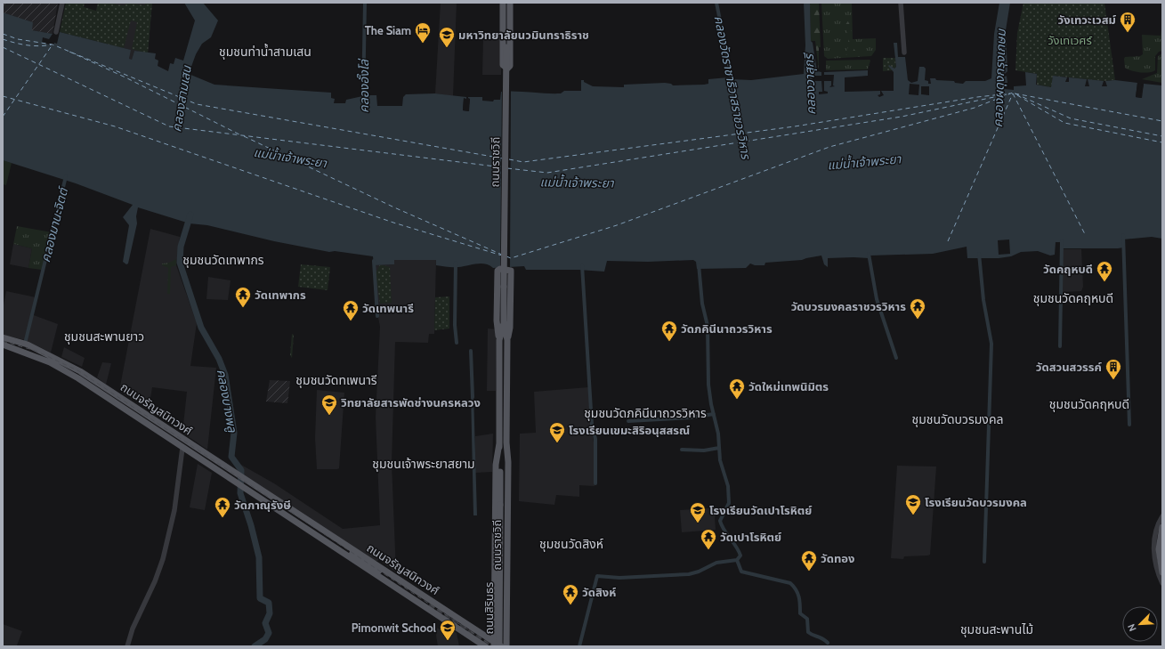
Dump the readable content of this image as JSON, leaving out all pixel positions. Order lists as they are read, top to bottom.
{
  "streets": {
    "main road": ["ถนนราชวิถี", "ถนนจรัญสนิทวงศ์", "ถนนสิรินธร"]
  },
  "crossings": [
    ["ถนนราชวิถี", "ถนนจรัญสนิทวงศ์"],
    ["ถนนราชวิถี", "ถนนสิรินธร"],
    ["ถนนจรัญสนิทวงศ์", "ถนนสิรินธร"]
  ],
  "districts": [
    "ชุมชนท่าน้ำสามเสน",
    "ชุมชนวัดเทพากร",
    "ชุมชนวัดคฤหบดี",
    "ชุมชนสะพานยาว",
    "ชุมชนวัดทเพนารี",
    "ชุมชนวัดคฤหบดี",
    "ชุมชนวัดภคินีนาถวรวิหาร",
    "ชุมชนวัดบวรมงคล",
    "ชุมชนเจ้าพระยาสยาม",
    "ชุมชนวัดสิงห์",
    "ชุมชนสะพานไม้"
  ],
  "water": [
    "คลองผดุงกรุงเกษม",
    "คลองวาสุกรี",
    "คลองอั๊งโล่",
    "คลองวัดราชาธิวาสราชวรวิหาร",
    "คลองสามเสน",
    "แม่น้ำเจ้าพระยา",
    "คลองมานะจิตต์",
    "คลองบางพลู"
  ],
  "parks": ["วังเทเวศร์"],
  "places": {
    "building": ["วังเทวะเวสม์", "วัดสวนสวรรค์"],
    "hotel": ["The Siam"],
    "school or university": [
      "มหาวิทยาลัยนวมินทราธิราช",
      "วิทยาลัยสารพัดช่างนครหลวง",
      "โรงเรียนเขมะสิริอนุสสรณ์",
      "โรงเรียนวัดบวรมงคล",
      "โรงเรียนวัดเปาโรหิตย์",
      "Pimonwit School"
    ],
    "temple": [
      "วัดคฤหบดี",
      "วัดเทพากร",
      "วัดบวรมงคลราชวรวิหาร",
      "วัดเทพนารี",
      "วัดภคินีนาถวรวิหาร",
      "วัดใหม่เทพนิมิตร",
      "วัดภาณุรังษี",
      "วัดเปาโรหิตย์",
      "วัดทอง",
      "วัดสิงห์"
    ]
  },
  "north": "bottom left"
}
